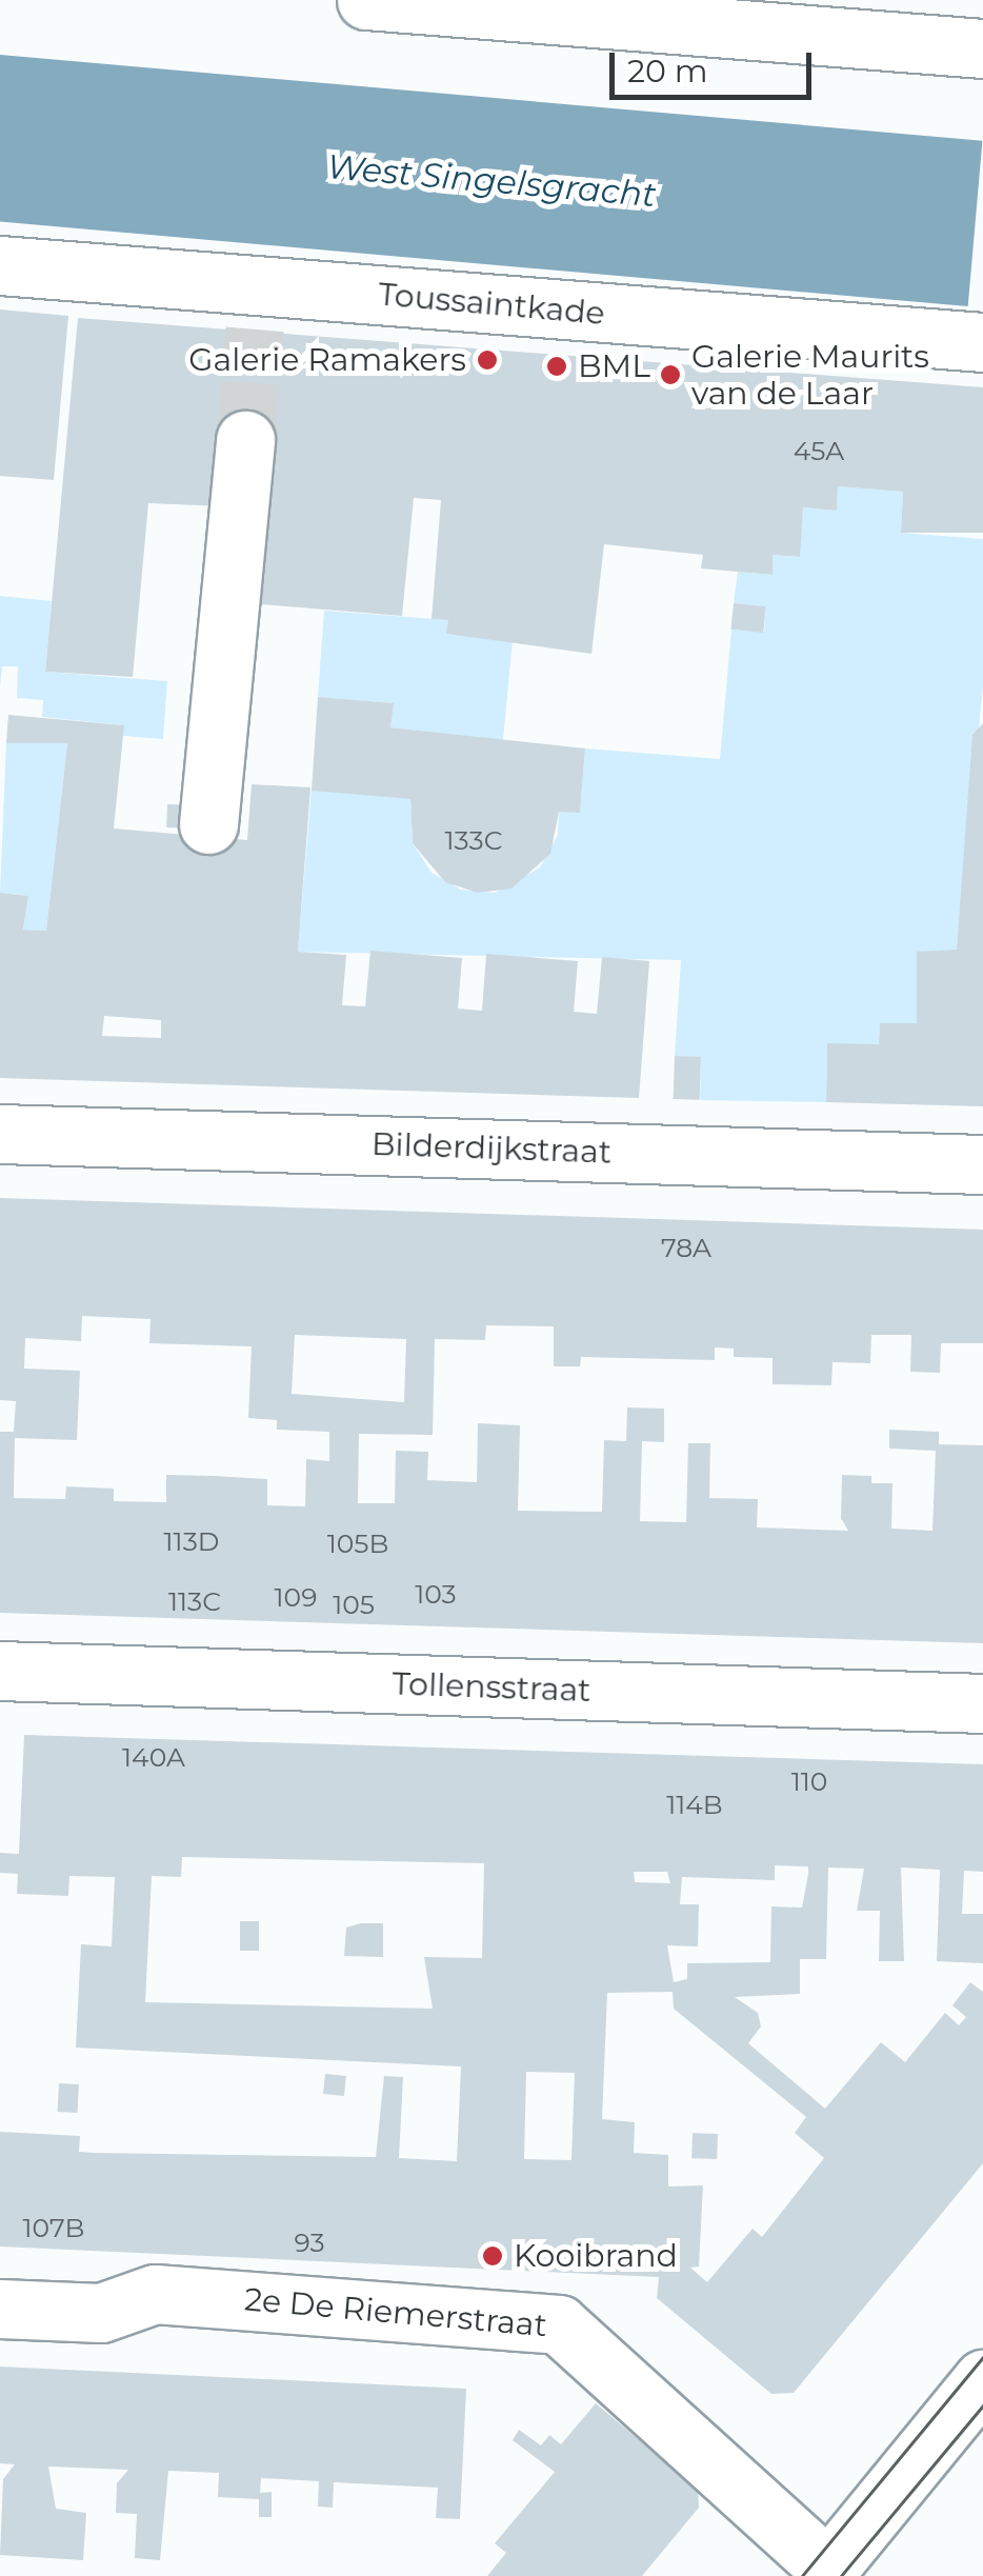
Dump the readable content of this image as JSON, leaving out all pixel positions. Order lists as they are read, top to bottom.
{
  "streets": {
    "street": [
      "Toussaintkade",
      "Bilderdijkstraat",
      "Tollensstraat",
      "2e De Riemerstraat"
    ]
  },
  "water": ["West Singelsgracht"],
  "places": [
    "Galerie Ramakers",
    "BML",
    "Galerie Maurits van de Laar",
    "Kooibrand"
  ],
  "house_numbers": [
    "45A",
    "133C",
    "78A",
    "113D",
    "105B",
    "103",
    "109",
    "113C",
    "105",
    "140A",
    "110",
    "114B",
    "107B",
    "93"
  ],
  "scale_bar": "20 m"
}
